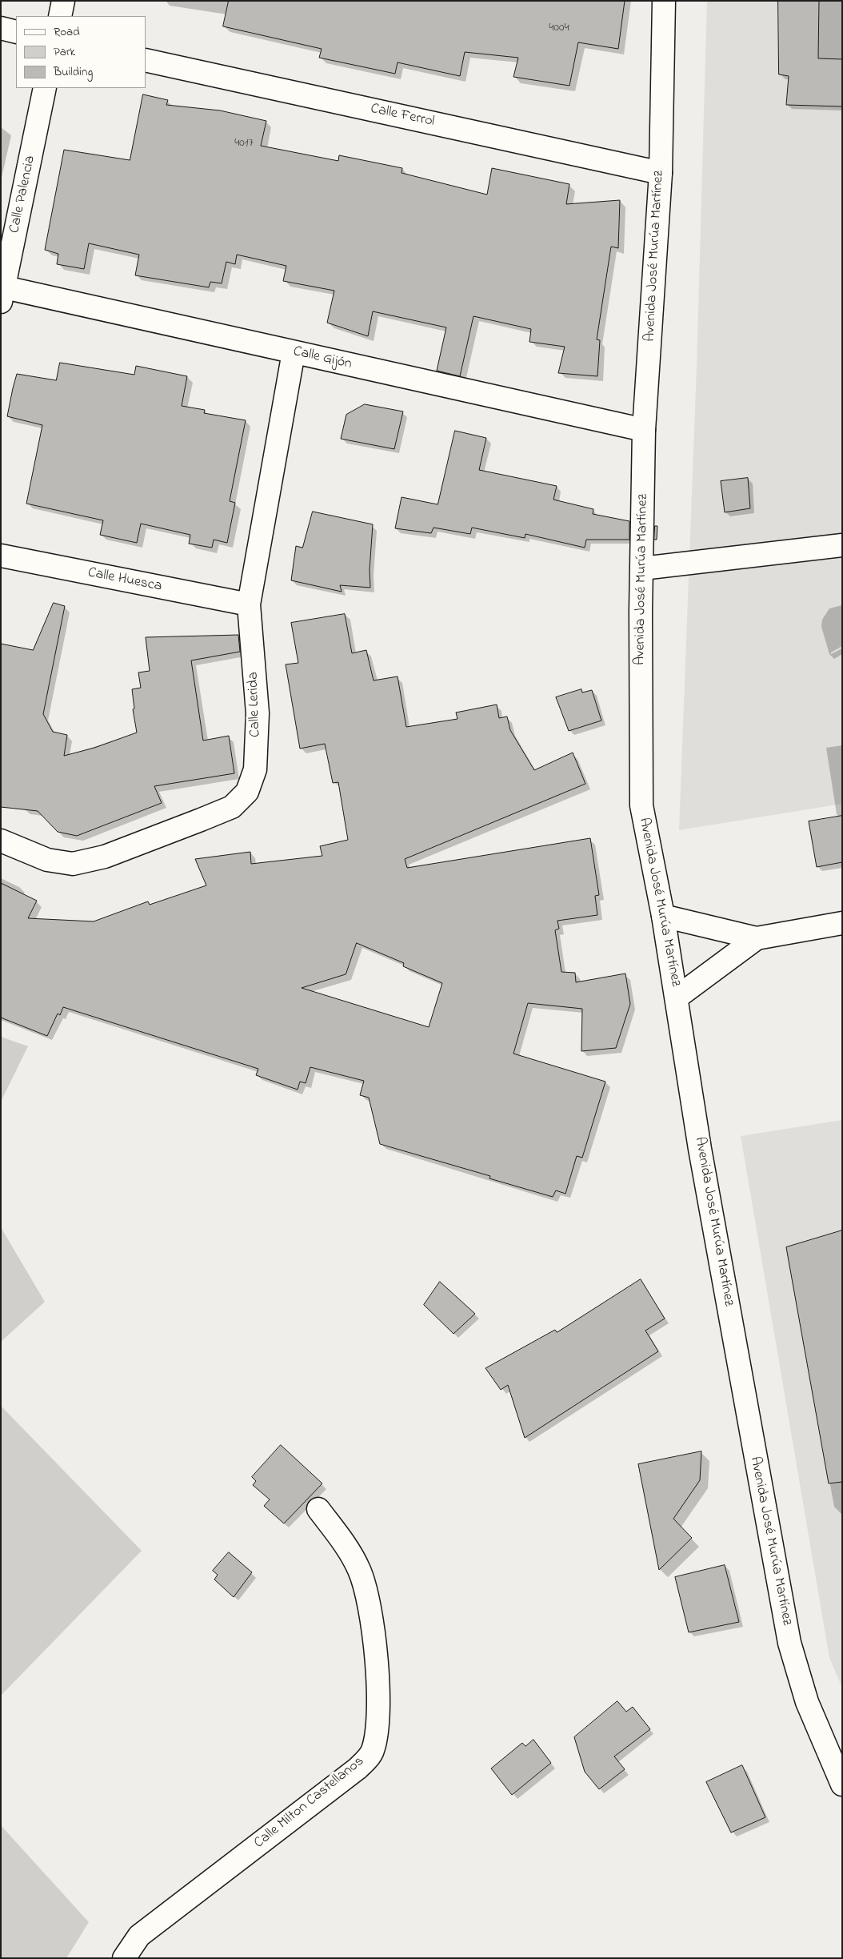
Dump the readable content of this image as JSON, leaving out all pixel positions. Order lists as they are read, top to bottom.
{
  "streets": {
    "street": [
      "Calle Ferrol",
      "Calle Palencia",
      "Avenida José Murúa Martínez",
      "Calle Gijón",
      "Calle Huesca",
      "Calle Lerida",
      "Calle Milton Castellanos"
    ]
  },
  "crossings": [
    ["Calle Ferrol", "Avenida José Murúa Martínez"],
    ["Calle Palencia", "Calle Gijón"],
    ["Avenida José Murúa Martínez", "Calle Gijón"],
    ["Calle Gijón", "Calle Lerida"],
    ["Calle Huesca", "Calle Lerida"]
  ],
  "house_numbers": ["4004", "4017"],
  "legend": ["Road", "Park", "Building"]
}
